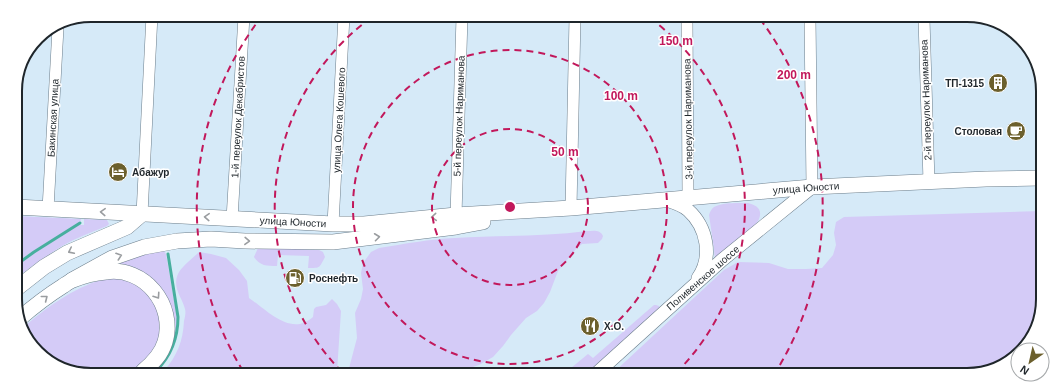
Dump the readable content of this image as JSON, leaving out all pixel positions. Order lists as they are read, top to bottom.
{
  "streets": {
    "main road": ["улица Юности"],
    "street": [
      "2-й переулок Нариманова",
      "5-й переулок Нариманова",
      "1-й переулок Декабристов",
      "Бакинская улица",
      "3-й переулок Нариманова",
      "улица Олега Кошевого",
      "Поливенское шоссе"
    ]
  },
  "crossings": [
    ["2-й переулок Нариманова", "улица Юности"],
    ["5-й переулок Нариманова", "улица Юности"],
    ["1-й переулок Декабристов", "улица Юности"],
    ["Бакинская улица", "улица Юности"],
    ["3-й переулок Нариманова", "улица Юности"],
    ["улица Олега Кошевого", "улица Юности"],
    ["улица Юности", "Поливенское шоссе"]
  ],
  "places": {
    "building": ["ТП-1315"],
    "cafe": ["Столовая"],
    "hotel": ["Абажур"],
    "fuel station": ["Роснефть"],
    "restaurant": ["Х.О."]
  },
  "north": "bottom left",
  "rings": [
    "150 m",
    "200 m",
    "100 m",
    "50 m"
  ]
}
